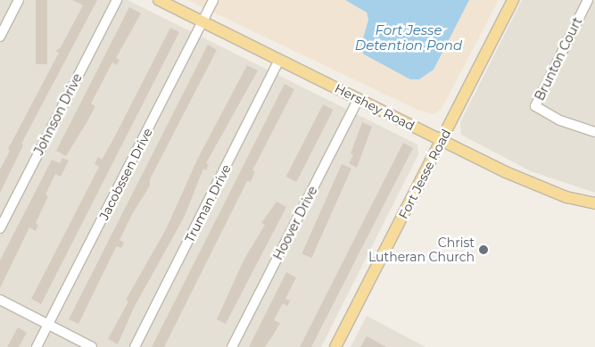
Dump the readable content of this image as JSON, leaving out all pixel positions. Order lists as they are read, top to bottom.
{
  "streets": {
    "main road": ["Hershey Road", "Fort Jesse Road"],
    "street": [
      "Brunton Court",
      "Johnson Drive",
      "Jacobssen Drive",
      "Truman Drive",
      "Hoover Drive"
    ]
  },
  "crossings": [
    ["Hershey Road", "Jacobssen Drive"],
    ["Hershey Road", "Fort Jesse Road"],
    ["Hershey Road", "Truman Drive"],
    ["Hershey Road", "Hoover Drive"]
  ],
  "water": ["Fort Jesse Detention Pond"],
  "places": ["Christ Lutheran Church"]
}
